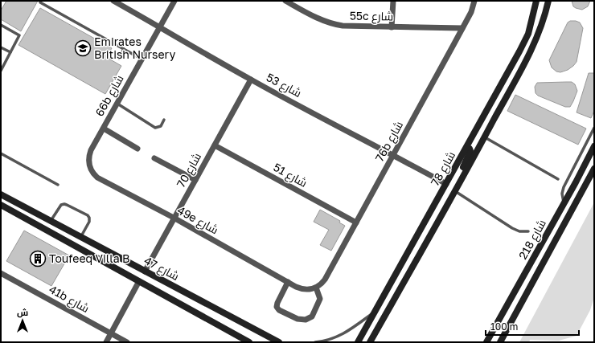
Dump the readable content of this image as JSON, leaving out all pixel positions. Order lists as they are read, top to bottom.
{
  "streets": {
    "street": [
      "55c شارع",
      "شارع 53",
      "66b شارع",
      "76b شارع",
      "شارع 78",
      "شارع 70",
      "شارع 51",
      "49e شارع",
      "شارع 218",
      "شارع 47",
      "41b شارع"
    ]
  },
  "crossings": [
    ["55c شارع", "76b شارع"],
    ["شارع 53", "66b شارع"],
    ["شارع 53", "76b شارع"],
    ["شارع 53", "شارع 78"],
    ["شارع 53", "شارع 70"],
    ["66b شارع", "49e شارع"],
    ["76b شارع", "شارع 51"],
    ["76b شارع", "49e شارع"],
    ["شارع 70", "شارع 51"],
    ["شارع 70", "49e شارع"],
    ["شارع 70", "شارع 47"]
  ],
  "places": {
    "school or university": ["Emirates British Nursery"],
    "building": ["Toufeeq Villa B"]
  },
  "scale_bar": "100 m",
  "north": "top"
}
